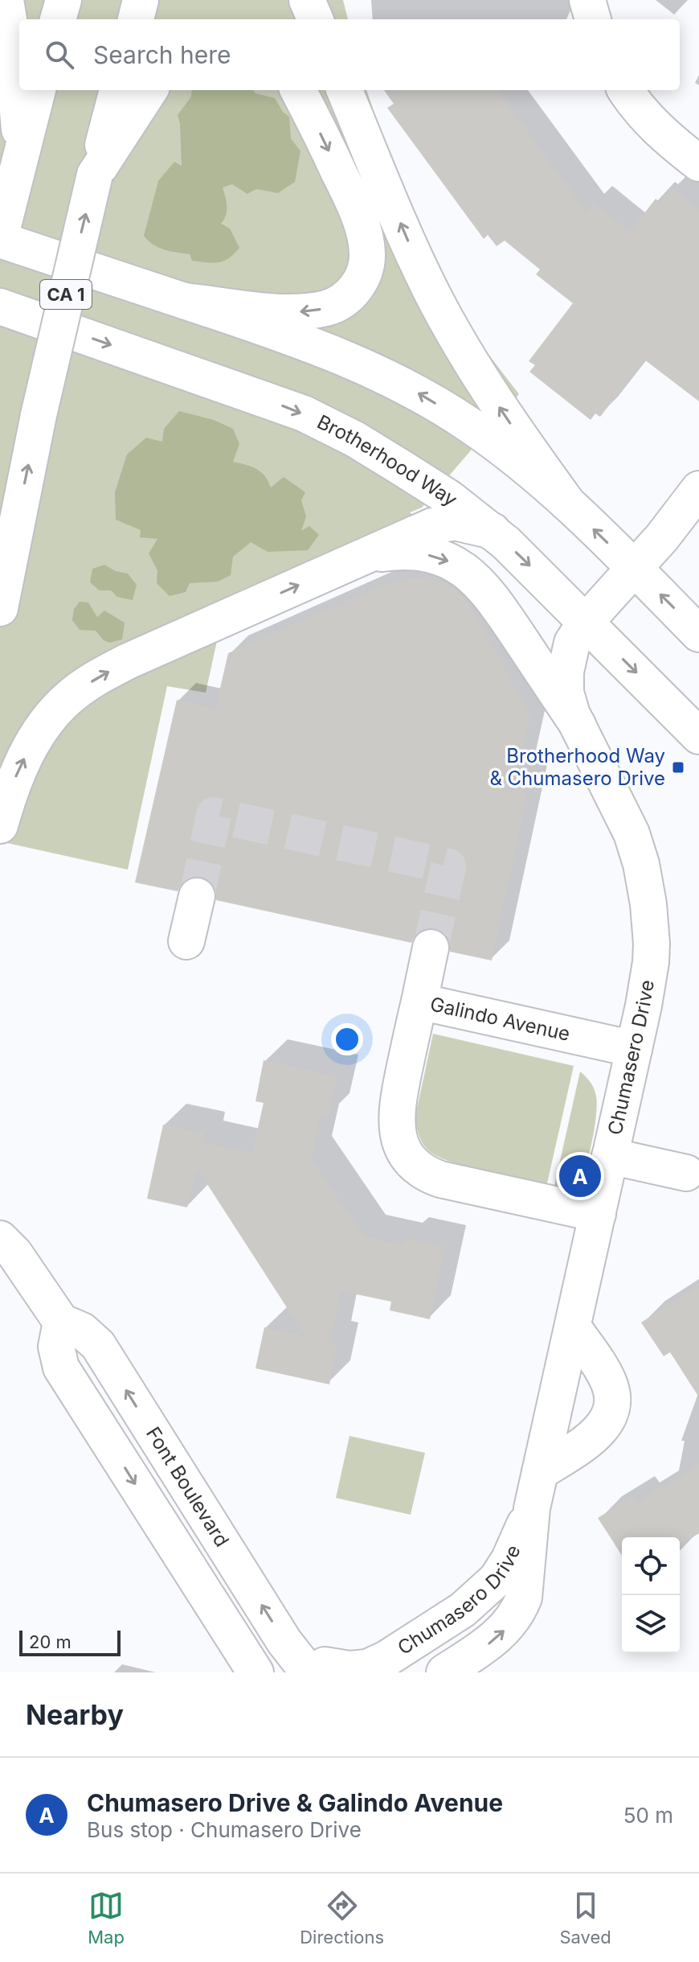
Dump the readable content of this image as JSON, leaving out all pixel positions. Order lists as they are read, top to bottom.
{
  "streets": {
    "main road": [
      "CA 1",
      "Brotherhood Way",
      "Galindo Avenue",
      "Chumasero Drive",
      "Font Boulevard"
    ]
  },
  "crossings": [
    ["Brotherhood Way", "Chumasero Drive"],
    ["Galindo Avenue", "Chumasero Drive"],
    ["Chumasero Drive", "Font Boulevard"]
  ],
  "places": {
    "transit": ["Brotherhood Way & Chumasero Drive"]
  },
  "scale_bar": "20 m",
  "page": {
    "search": "Search here",
    "pins": "A",
    "scale": "20 m",
    "heading": "Nearby",
    "list": [
      {
        "mark": "A",
        "name": "Chumasero Drive & Galindo Avenue",
        "note": "Bus stop · Chumasero Drive",
        "value": "50 m"
      }
    ],
    "nav": ["Map", "Directions", "Saved"]
  }
}
